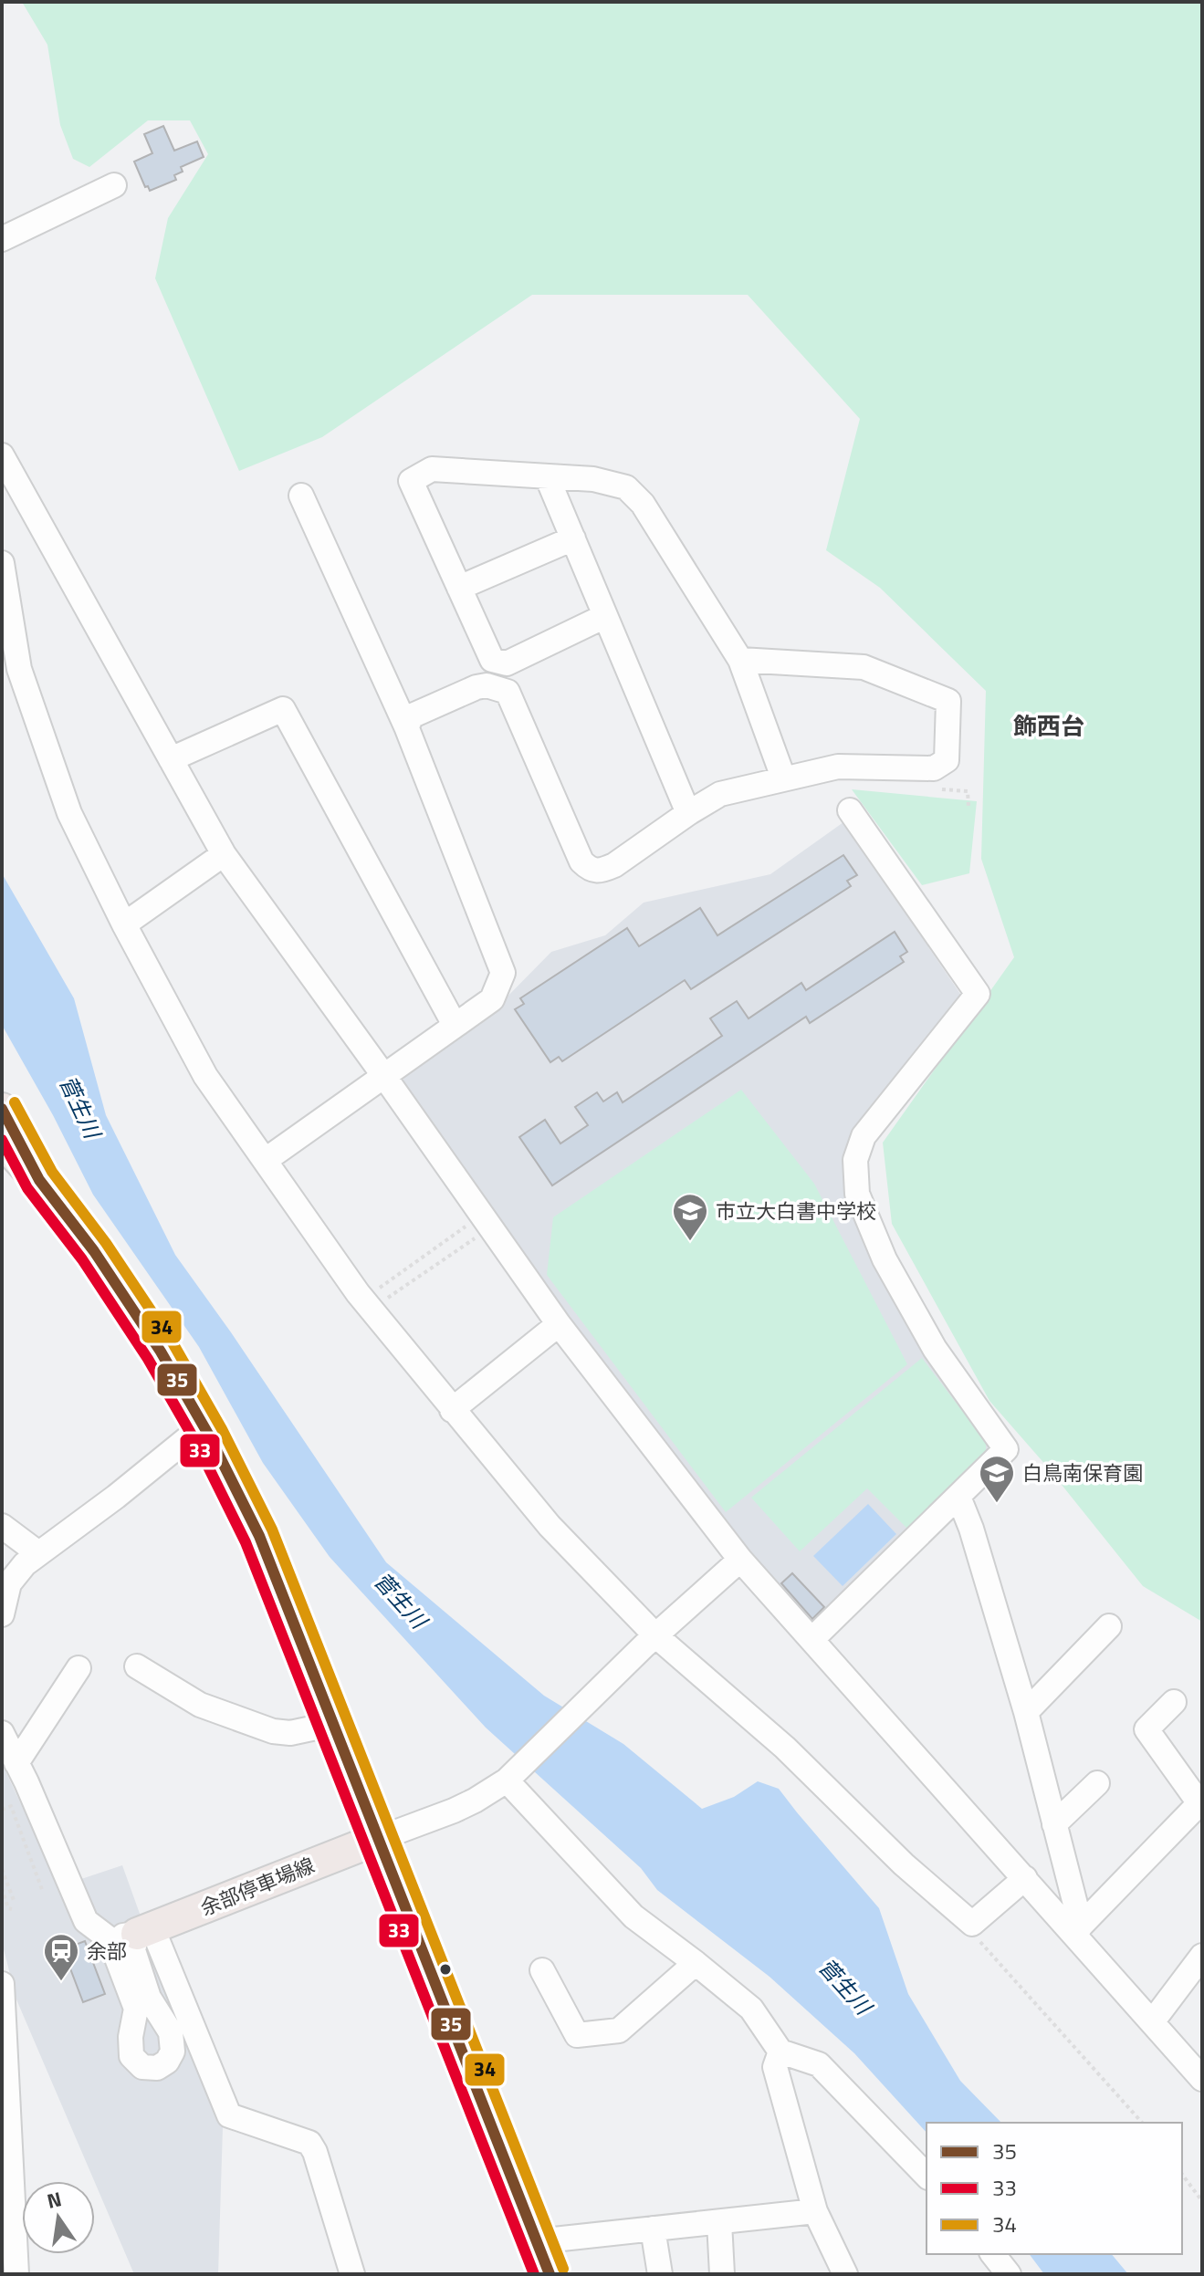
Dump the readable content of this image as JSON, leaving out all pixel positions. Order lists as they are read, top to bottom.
{
  "streets": {
    "main road": ["余部停車場線"]
  },
  "districts": ["飾西台"],
  "water": ["菅生川"],
  "places": {
    "school or university": ["市立大白書中学校", "白鳥南保育園"],
    "station": ["余部"]
  },
  "lines": ["transit line 34", "transit line 35", "transit line 33"],
  "legend": ["35", "33", "34"],
  "north": "top"
}
